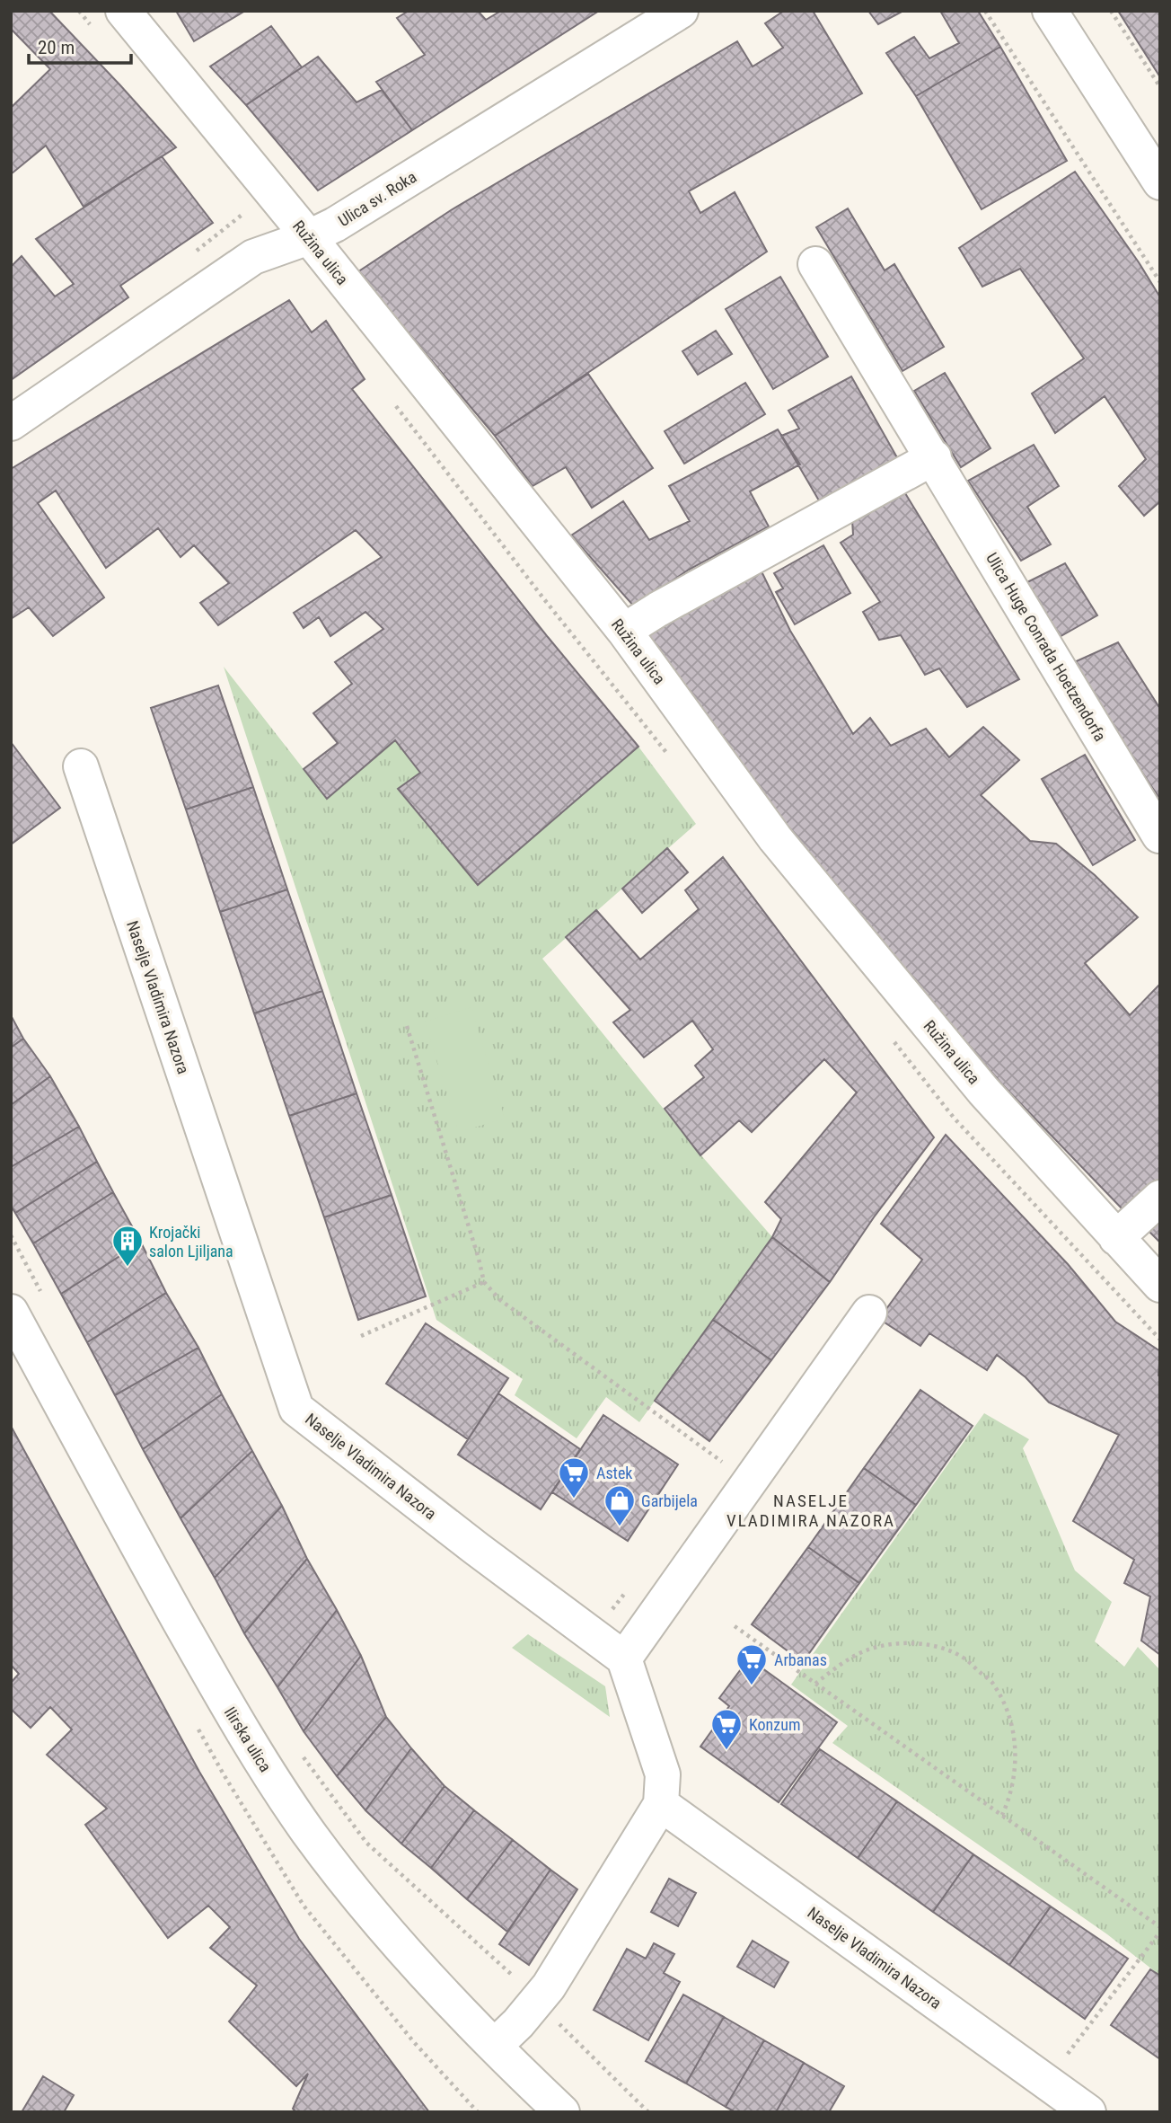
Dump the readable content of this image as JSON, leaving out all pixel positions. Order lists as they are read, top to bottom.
{
  "streets": {
    "street": [
      "Ulica sv. Roka",
      "Ružina ulica",
      "Ulica Huge Conrada Hoetzendorfa",
      "Naselje Vladimira Nazora",
      "Ilirska ulica"
    ]
  },
  "crossings": [
    ["Ulica sv. Roka", "Ružina ulica"]
  ],
  "districts": ["NASELJE VLADIMIRA NAZORA"],
  "places": {
    "building": ["Krojački salon Ljiljana"],
    "supermarket": ["Astek", "Arbanas", "Konzum"],
    "shop": ["Garbijela"]
  },
  "scale_bar": "20 m"
}
